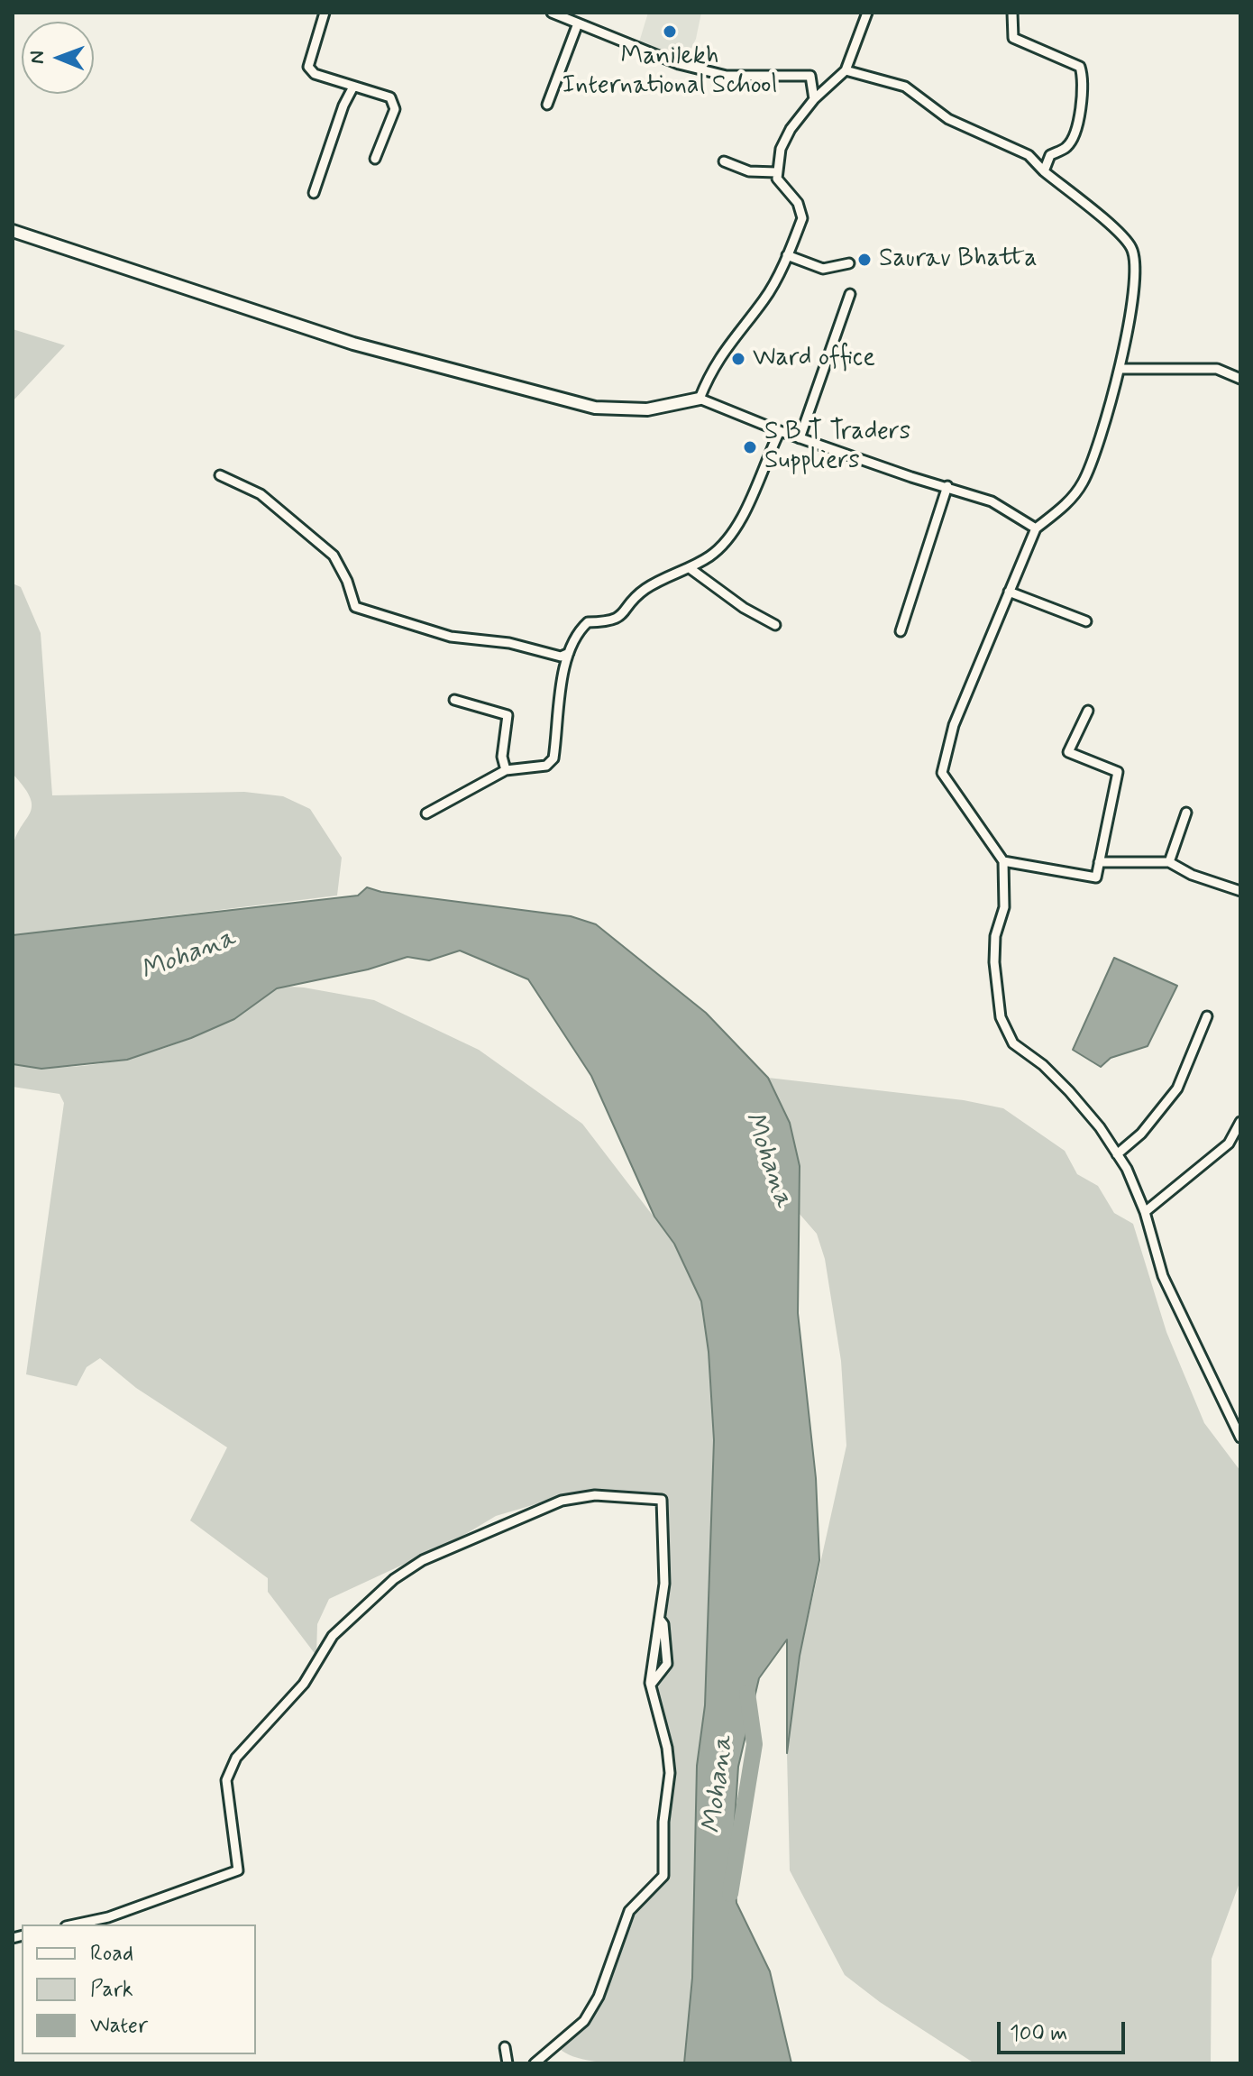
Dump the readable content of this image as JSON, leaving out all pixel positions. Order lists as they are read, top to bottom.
{
  "water": ["Mohana"],
  "places": [
    "Manilekh International School",
    "Saurav Bhatta",
    "Ward office",
    "S B T Traders Suppliers"
  ],
  "legend": ["Road", "Park", "Water"],
  "scale_bar": "100 m",
  "north": "left"
}
